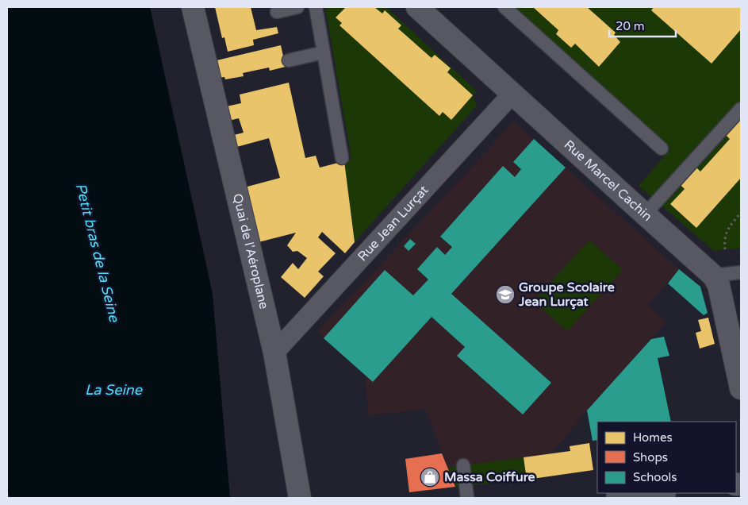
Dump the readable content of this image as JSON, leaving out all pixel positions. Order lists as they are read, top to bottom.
{
  "streets": {
    "street": ["Rue Marcel Cachin", "Rue Jean Lurçat", "Quai de l'Aéroplane"]
  },
  "crossings": [
    ["Rue Marcel Cachin", "Rue Jean Lurçat"],
    ["Rue Jean Lurçat", "Quai de l'Aéroplane"]
  ],
  "water": ["Petit bras de la Seine", "La Seine"],
  "places": {
    "school or university": ["Groupe Scolaire Jean Lurçat"],
    "shop": ["Massa Coiffure"]
  },
  "legend": ["Homes", "Shops", "Schools"],
  "scale_bar": "20 m"
}
